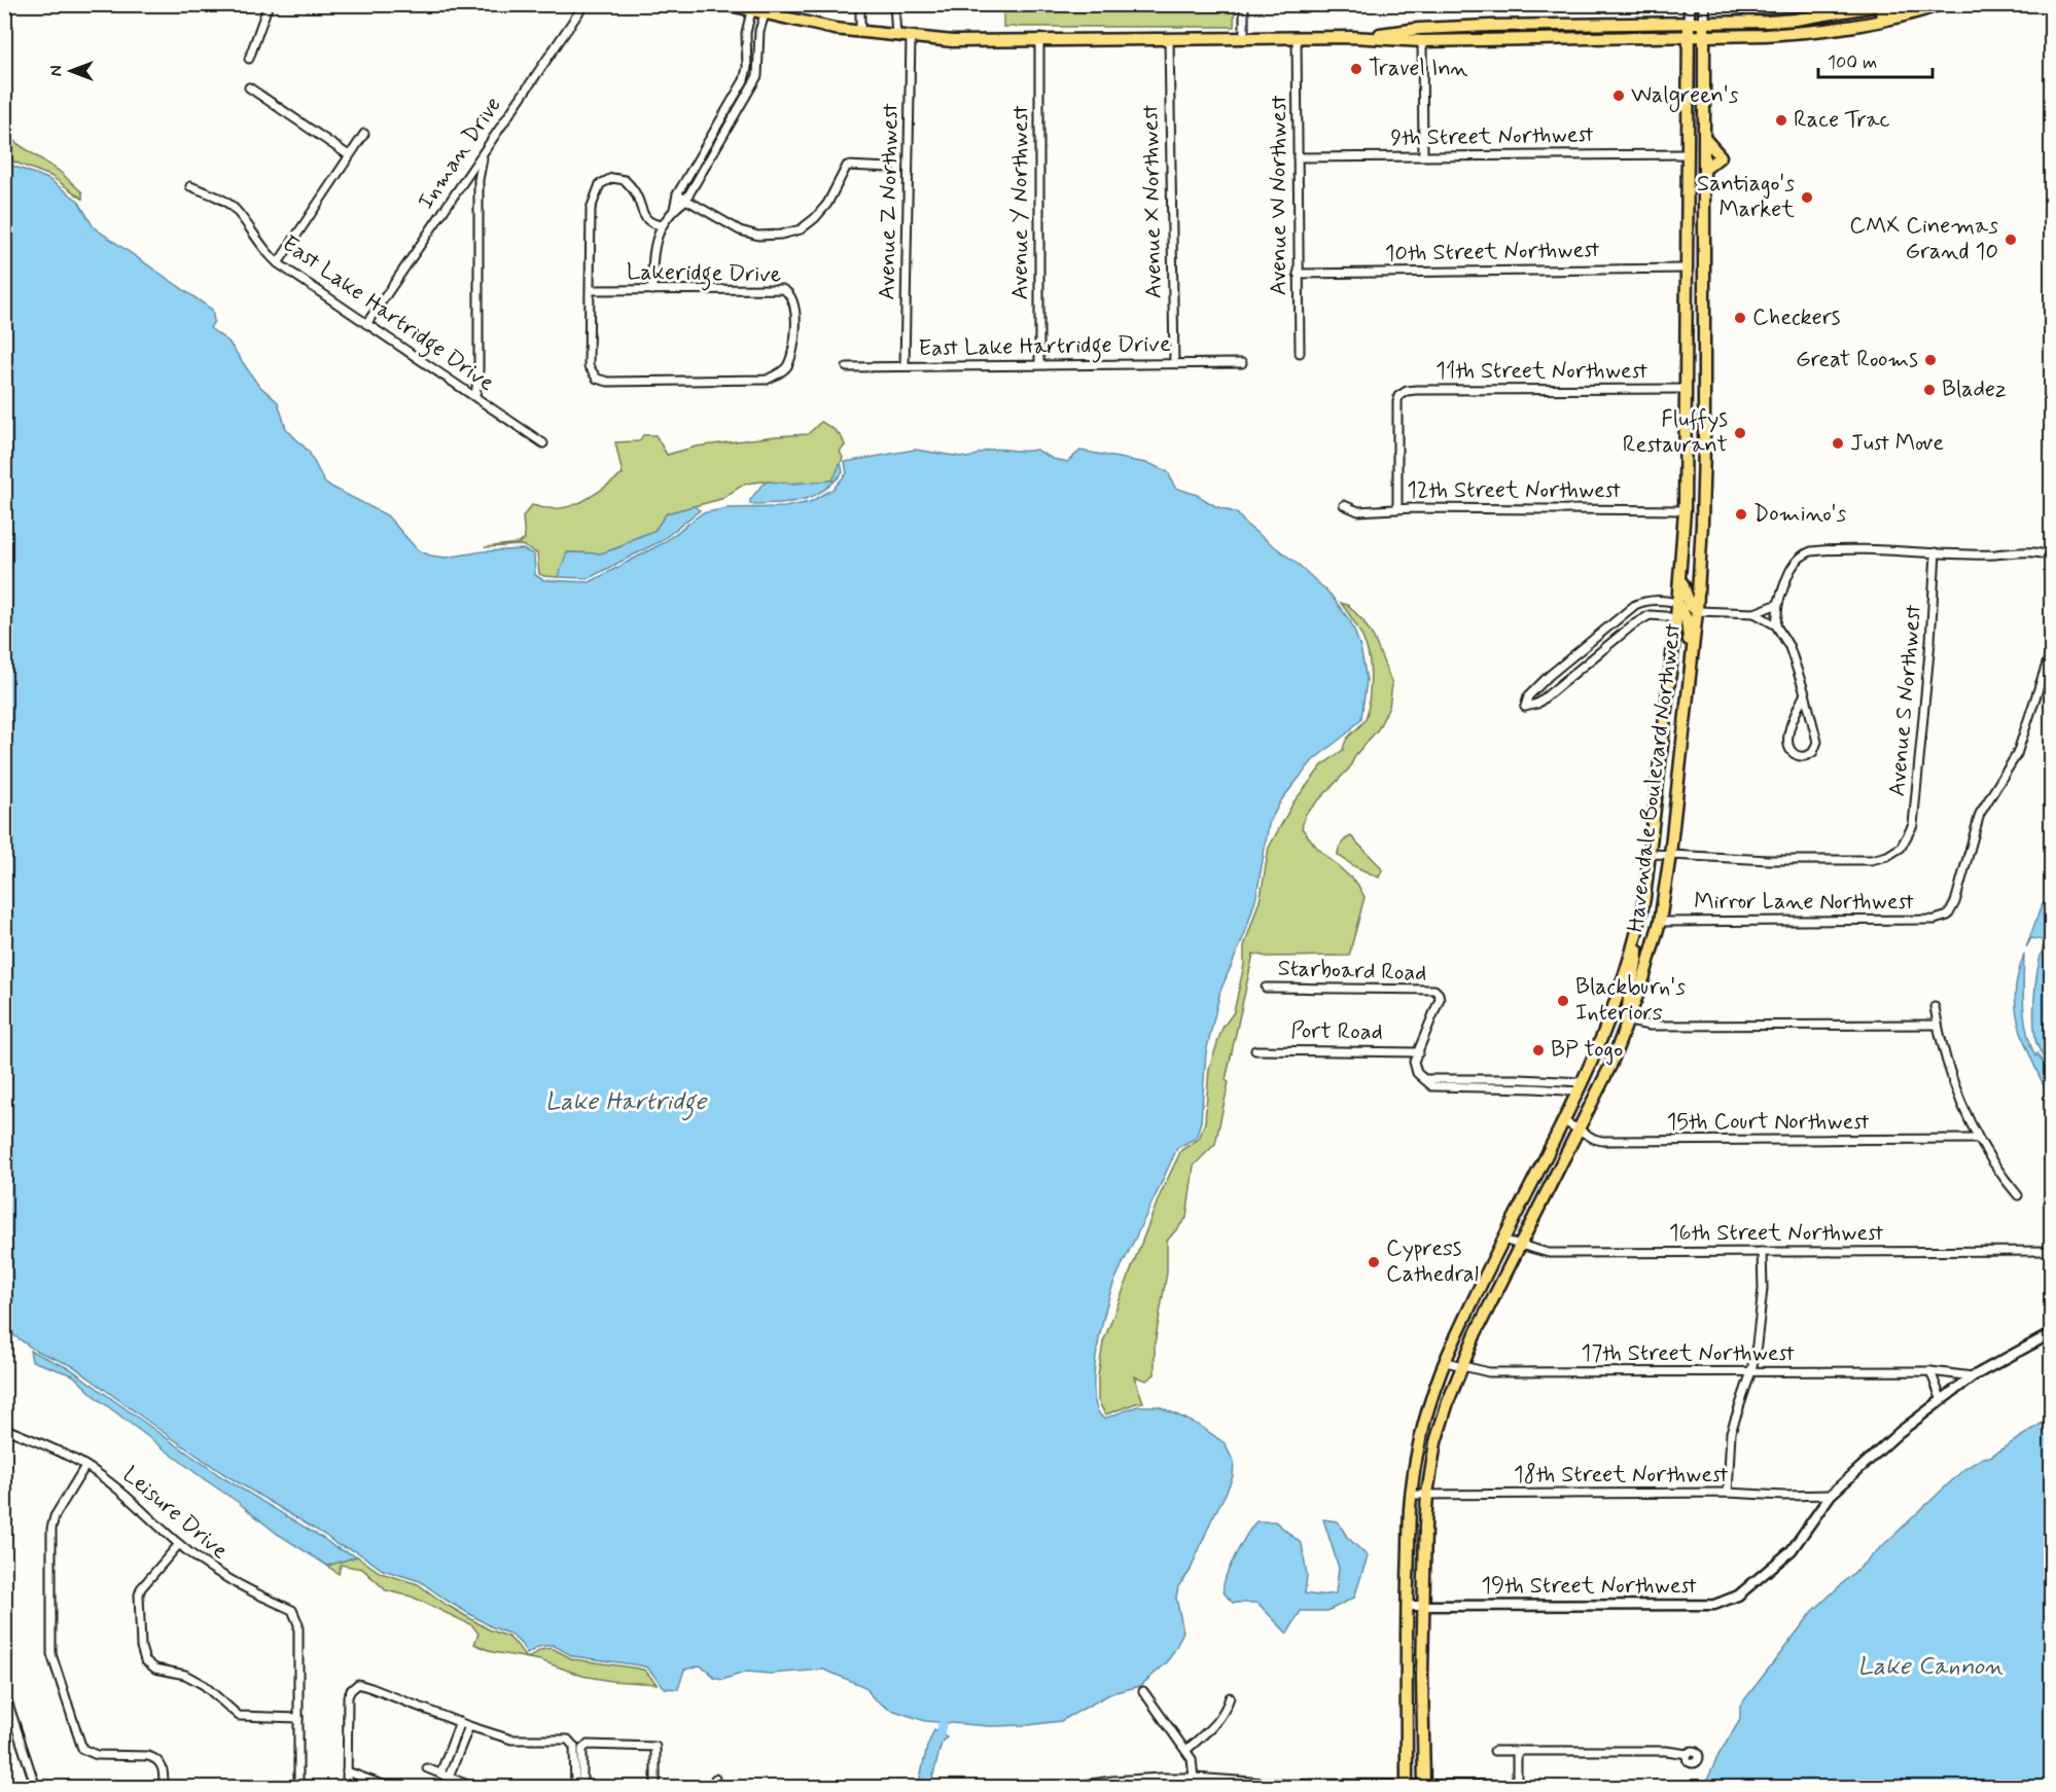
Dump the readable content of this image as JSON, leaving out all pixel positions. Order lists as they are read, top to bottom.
{
  "streets": {
    "main road": ["Havendale Boulevard Northwest"],
    "street": [
      "9th Street Northwest",
      "Inman Drive",
      "Avenue W Northwest",
      "Avenue Z Northwest",
      "Avenue X Northwest",
      "Avenue Y Northwest",
      "10th Street Northwest",
      "Lakeridge Drive",
      "East Lake Hartridge Drive",
      "11th Street Northwest",
      "12th Street Northwest",
      "Avenue S Northwest",
      "Mirror Lane Northwest",
      "Starboard Road",
      "Port Road",
      "15th Court Northwest",
      "16th Street Northwest",
      "17th Street Northwest",
      "18th Street Northwest",
      "Leisure Drive",
      "19th Street Northwest"
    ]
  },
  "crossings": [
    ["9th Street Northwest", "Avenue W Northwest"],
    ["9th Street Northwest", "Havendale Boulevard Northwest"],
    ["Inman Drive", "East Lake Hartridge Drive"],
    ["Avenue W Northwest", "10th Street Northwest"],
    ["Avenue Z Northwest", "East Lake Hartridge Drive"],
    ["Avenue X Northwest", "East Lake Hartridge Drive"],
    ["Avenue Y Northwest", "East Lake Hartridge Drive"],
    ["10th Street Northwest", "Havendale Boulevard Northwest"],
    ["11th Street Northwest", "12th Street Northwest"],
    ["11th Street Northwest", "Havendale Boulevard Northwest"],
    ["12th Street Northwest", "Havendale Boulevard Northwest"],
    ["Avenue S Northwest", "Havendale Boulevard Northwest"],
    ["Havendale Boulevard Northwest", "Mirror Lane Northwest"],
    ["Havendale Boulevard Northwest", "15th Court Northwest"],
    ["Havendale Boulevard Northwest", "16th Street Northwest"],
    ["Havendale Boulevard Northwest", "17th Street Northwest"],
    ["Havendale Boulevard Northwest", "18th Street Northwest"],
    ["Havendale Boulevard Northwest", "19th Street Northwest"],
    ["Starboard Road", "Port Road"],
    ["17th Street Northwest", "19th Street Northwest"],
    ["18th Street Northwest", "19th Street Northwest"]
  ],
  "water": ["Lake Hartridge", "Lake Cannon"],
  "places": [
    "Travel Inn",
    "Walgreen's",
    "Race Trac",
    "Santiago's Market",
    "CMX Cinemas Grand 10",
    "Checkers",
    "Great Rooms",
    "Bladez",
    "Fluffys Restaurant",
    "Just Move",
    "Domino's",
    "Blackburn's Interiors",
    "BP togo",
    "Cypress Cathedral"
  ],
  "scale_bar": "100 m",
  "north": "left"
}
